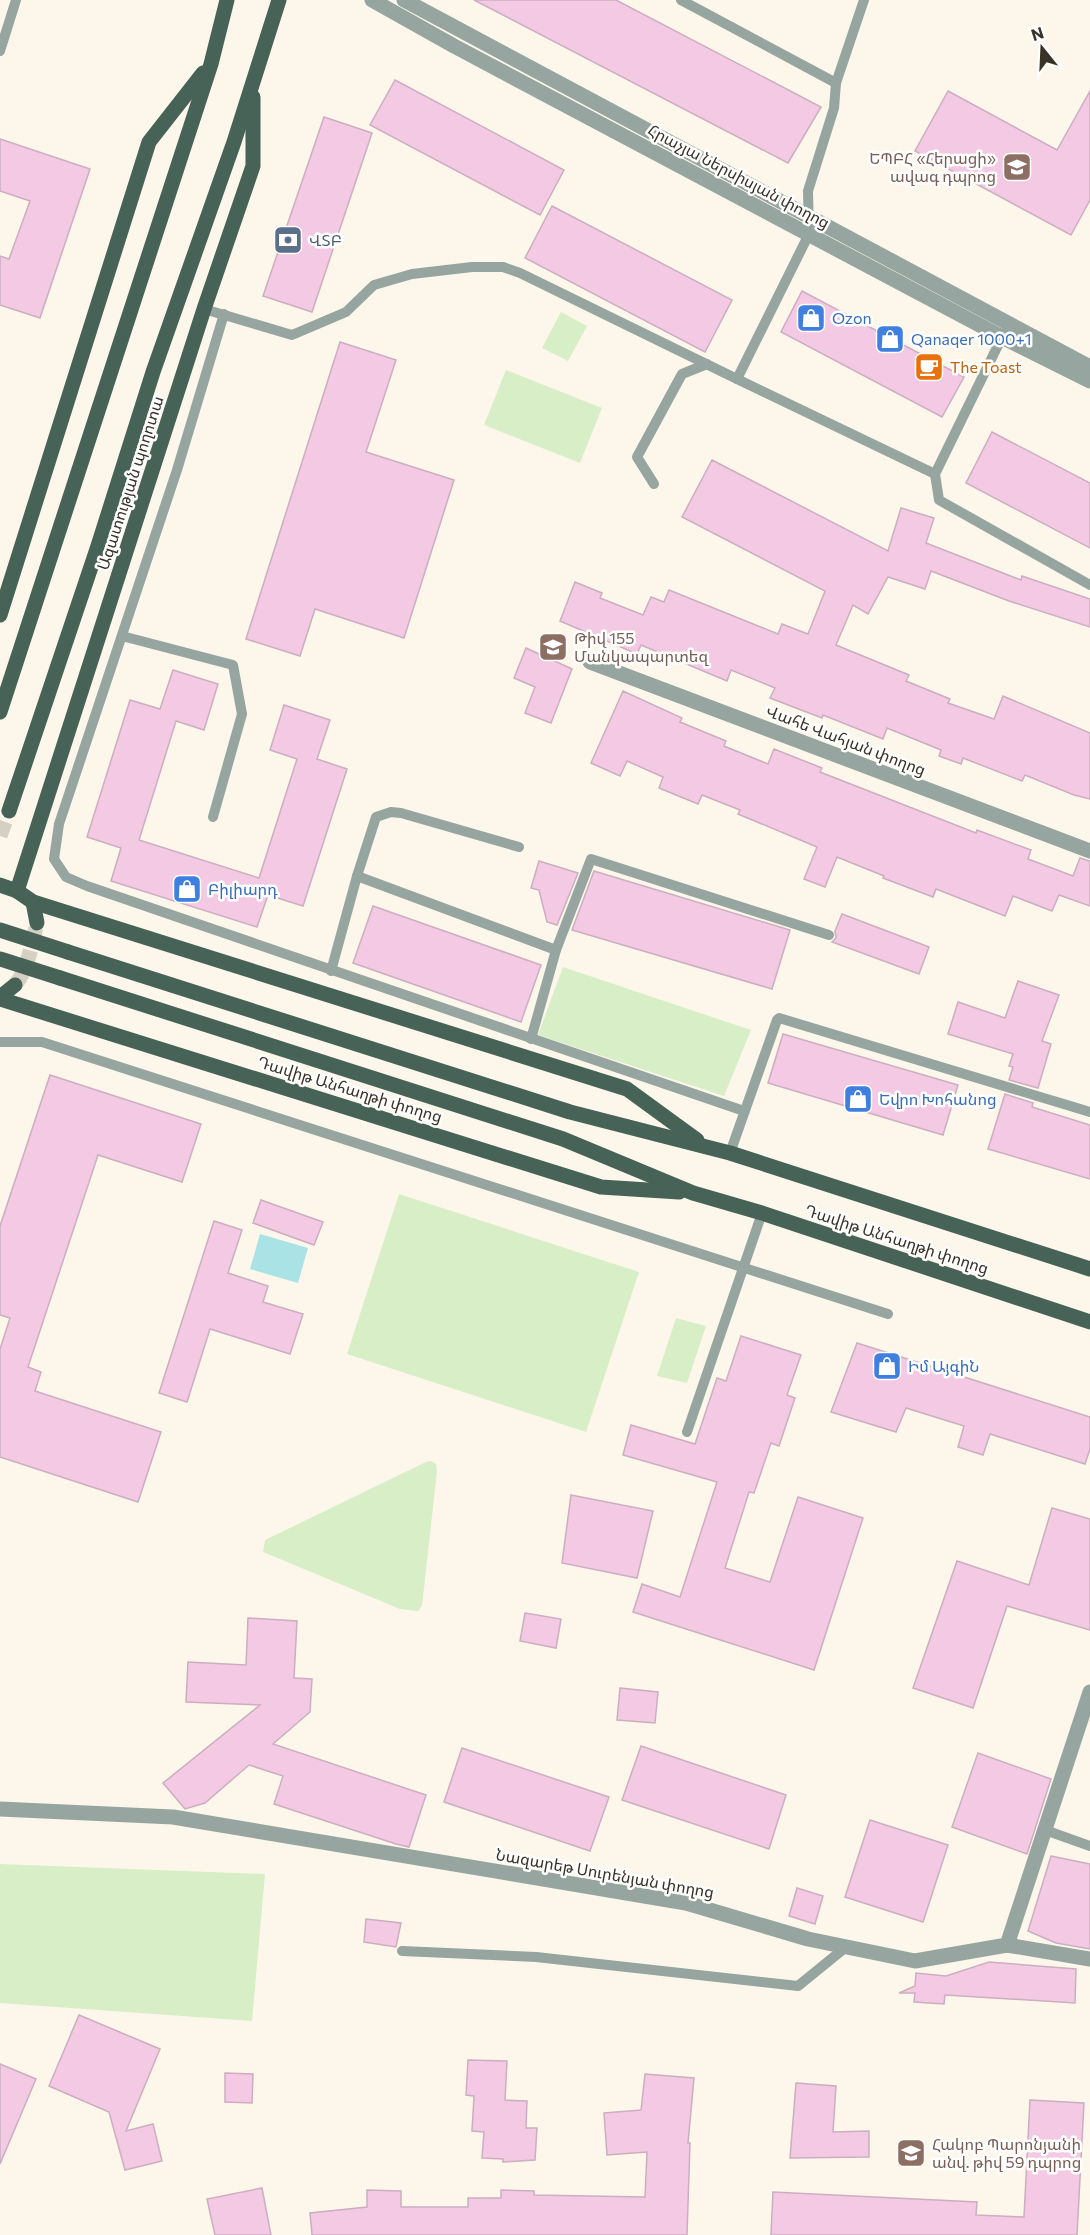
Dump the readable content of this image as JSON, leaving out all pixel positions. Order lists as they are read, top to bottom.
{
  "streets": {
    "main road": ["Ազատության պողոտա", "Դավիթ Անհաղթի փողոց"],
    "street": ["Հրաչյա Ներսիսյան փողոց", "Վահե Վահյան փողոց", "Նազարեթ Սուրենյան փողոց"]
  },
  "crossings": [
    ["Ազատության պողոտա", "Դավիթ Անհաղթի փողոց"]
  ],
  "places": {
    "school or university": ["ԵՊԲՀ «Հերացի» ավագ դպրոց", "Թիվ 155 Մանկապարտեզ", "Հակոբ Պարոնյանի անվ. թիվ 59 դպրոց"],
    "bank": ["ՎՏԲ"],
    "shop": [
      "Ozon",
      "Qanaqer 1000+1",
      "Բիլիարդ",
      "Եվրո Խոհանոց",
      "Իմ ԱյգիՆ"
    ],
    "cafe": ["The Toast"]
  },
  "north": "top"
}
